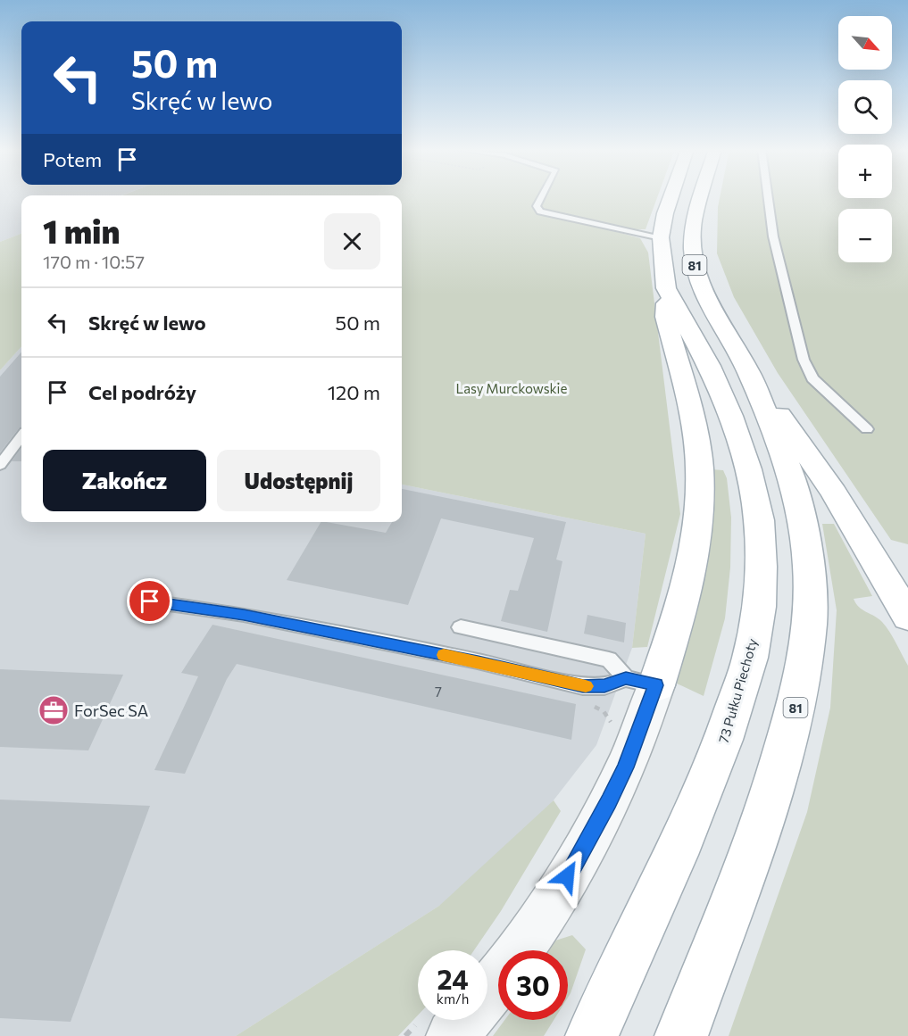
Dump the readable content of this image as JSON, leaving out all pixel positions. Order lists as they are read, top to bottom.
{
  "streets": {
    "main road": ["81", "73 Pułku Piechoty"]
  },
  "parks": ["Lasy Murckowskie"],
  "places": {
    "office": ["ForSec SA"]
  },
  "house_numbers": ["7"],
  "north": "bottom right",
  "page": {
    "map_buttons": ["+", "−"],
    "turn": ["50 m", "Skręć w lewo"],
    "then": "Potem",
    "heading": ["1 min", "170 m · 10:57"],
    "list": [
      {
        "name": "Skręć w lewo",
        "value": "50 m"
      },
      {
        "name": "Cel podróży",
        "value": "120 m"
      }
    ],
    "buttons": ["Zakończ", "Udostępnij"],
    "speed": "24 km/h",
    "limit": "30"
  }
}
